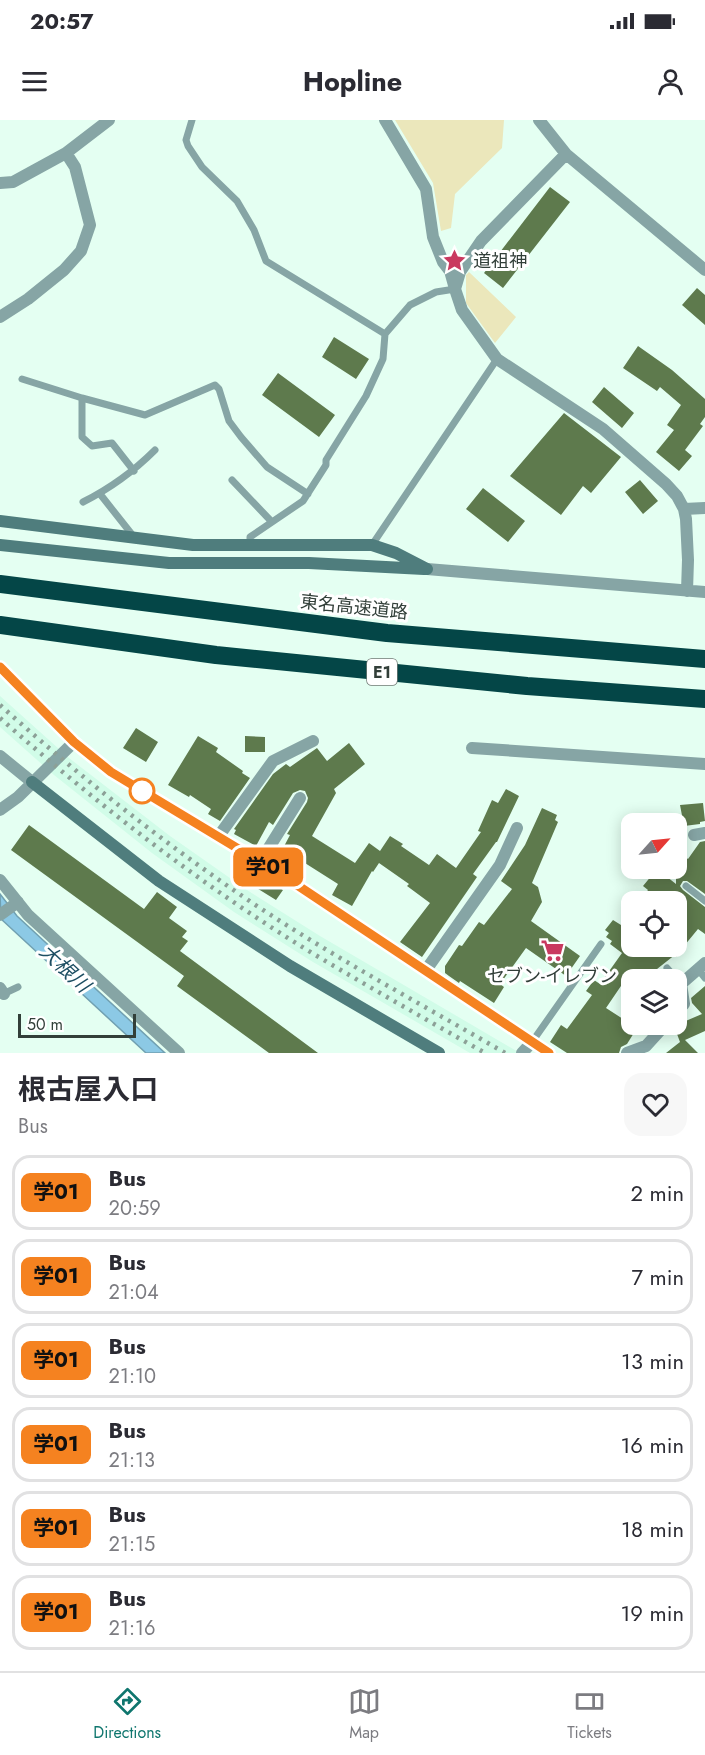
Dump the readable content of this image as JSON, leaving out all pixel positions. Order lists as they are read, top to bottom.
{
  "streets": {
    "highway": ["東名高速道路", "E1"]
  },
  "water": ["大根川"],
  "places": {
    "place": ["道祖神"],
    "supermarket": ["セブン-イレブン"]
  },
  "lines": ["bus line 学01"],
  "scale_bar": "50 m",
  "north": "top right",
  "page": {
    "status": "20:57",
    "header": "Hopline",
    "on_map": "学01",
    "scale": "50 m",
    "heading": ["根古屋入口", "Bus"],
    "list": [
      {
        "mark": "学01",
        "name": "Bus",
        "note": "20:59",
        "value": "2 min"
      },
      {
        "mark": "学01",
        "name": "Bus",
        "note": "21:04",
        "value": "7 min"
      },
      {
        "mark": "学01",
        "name": "Bus",
        "note": "21:10",
        "value": "13 min"
      },
      {
        "mark": "学01",
        "name": "Bus",
        "note": "21:13",
        "value": "16 min"
      },
      {
        "mark": "学01",
        "name": "Bus",
        "note": "21:15",
        "value": "18 min"
      },
      {
        "mark": "学01",
        "name": "Bus",
        "note": "21:16",
        "value": "19 min"
      }
    ],
    "tabs": ["Directions", "Map", "Tickets"]
  }
}
